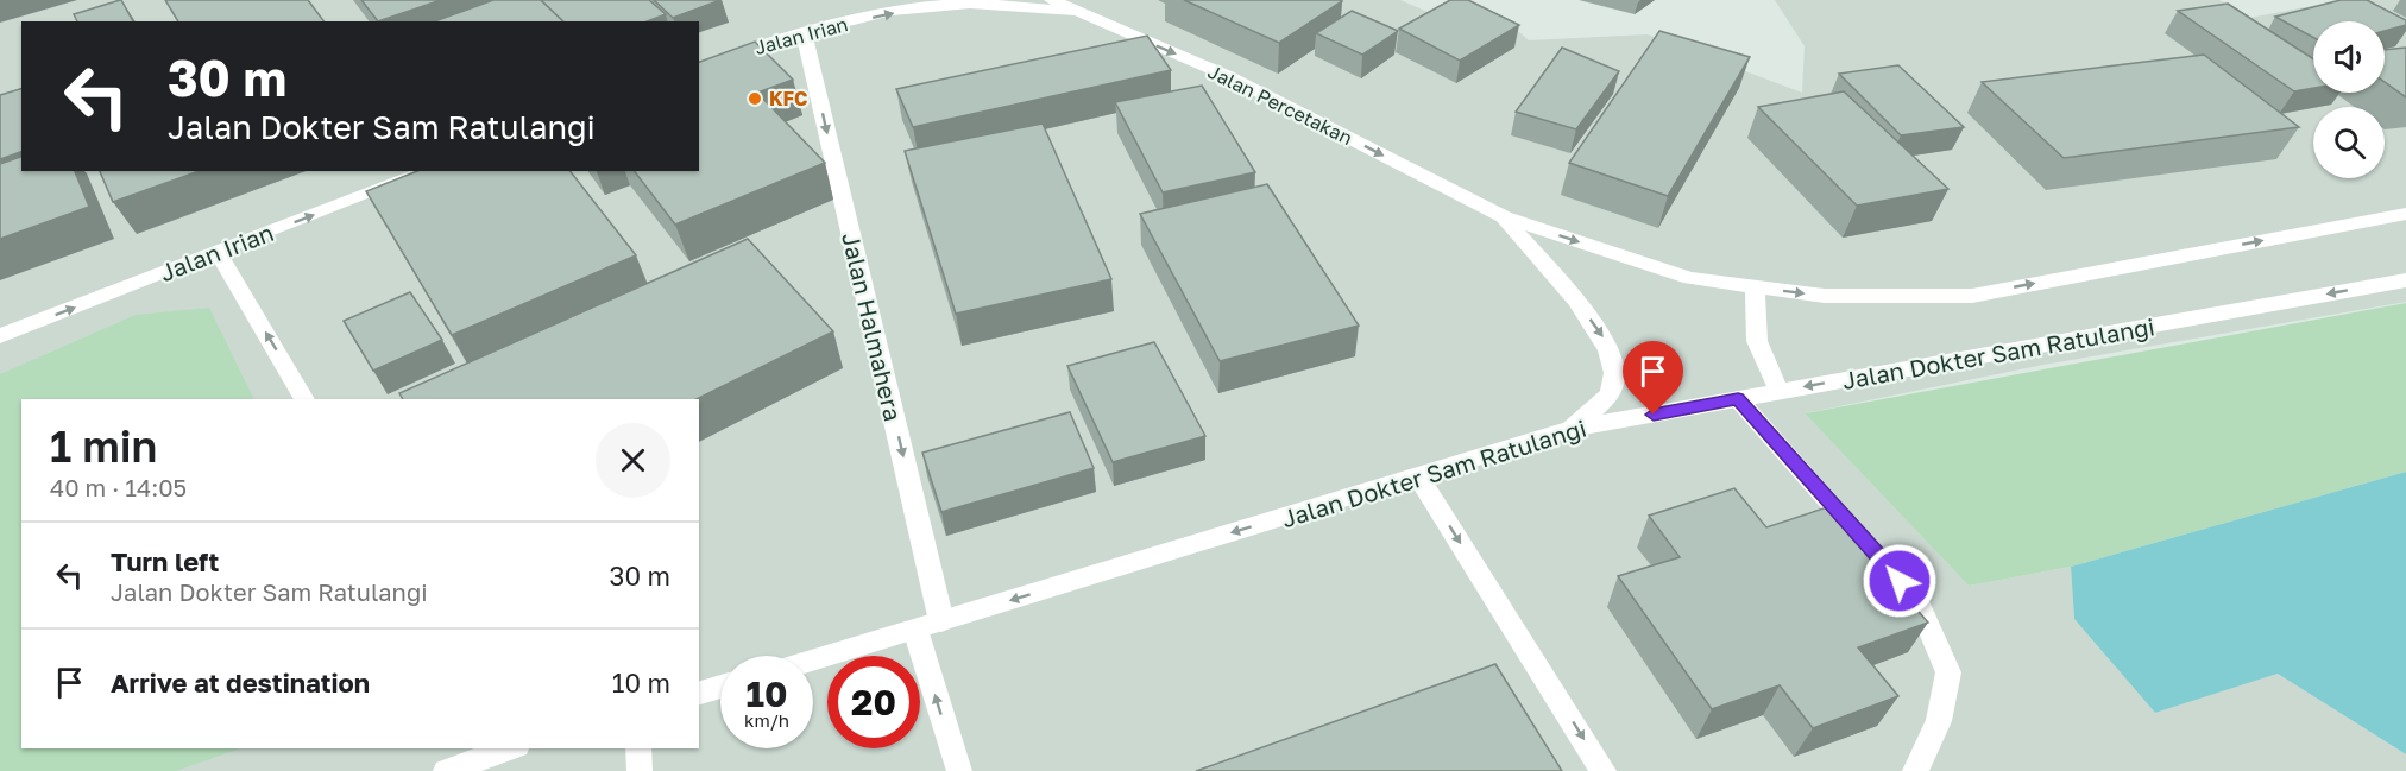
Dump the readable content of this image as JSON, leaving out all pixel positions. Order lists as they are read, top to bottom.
{
  "streets": {
    "main road": [
      "Jalan Irian",
      "Jalan Percetakan",
      "Jalan Halmahera",
      "Jalan Dokter Sam Ratulangi"
    ]
  },
  "crossings": [
    ["Jalan Irian", "Jalan Percetakan"],
    ["Jalan Irian", "Jalan Halmahera"],
    ["Jalan Halmahera", "Jalan Dokter Sam Ratulangi"]
  ],
  "one_way": ["Jalan Irian", "Jalan Percetakan", "Jalan Halmahera"],
  "places": ["KFC"],
  "page": {
    "turn": ["30 m", "Jalan Dokter Sam Ratulangi"],
    "heading": ["1 min", "40 m · 14:05"],
    "list": [
      {
        "name": "Turn left",
        "note": "Jalan Dokter Sam Ratulangi",
        "value": "30 m"
      },
      {
        "name": "Arrive at destination",
        "value": "10 m"
      }
    ],
    "speed": "10 km/h",
    "limit": "20"
  }
}
